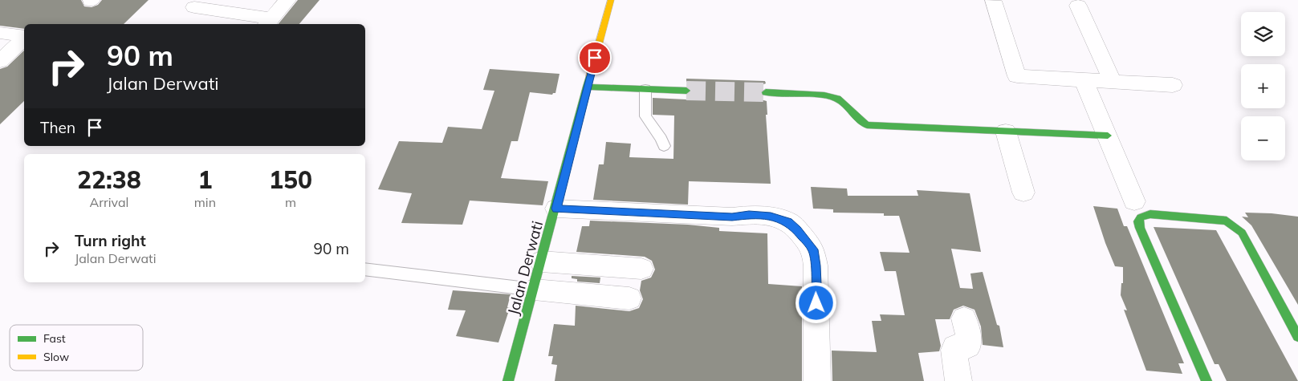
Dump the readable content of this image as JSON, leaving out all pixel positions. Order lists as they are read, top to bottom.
{
  "streets": {
    "street": ["Jalan Derwati"]
  },
  "legend": ["Fast", "Slow"],
  "page": {
    "map_buttons": ["+", "−"],
    "turn": ["90 m", "Jalan Derwati"],
    "then": "Then",
    "eta": [
      "22:38",
      "Arrival",
      "1",
      "min",
      "150",
      "m"
    ],
    "list": [
      {
        "name": "Turn right",
        "note": "Jalan Derwati",
        "value": "90 m"
      }
    ]
  }
}
